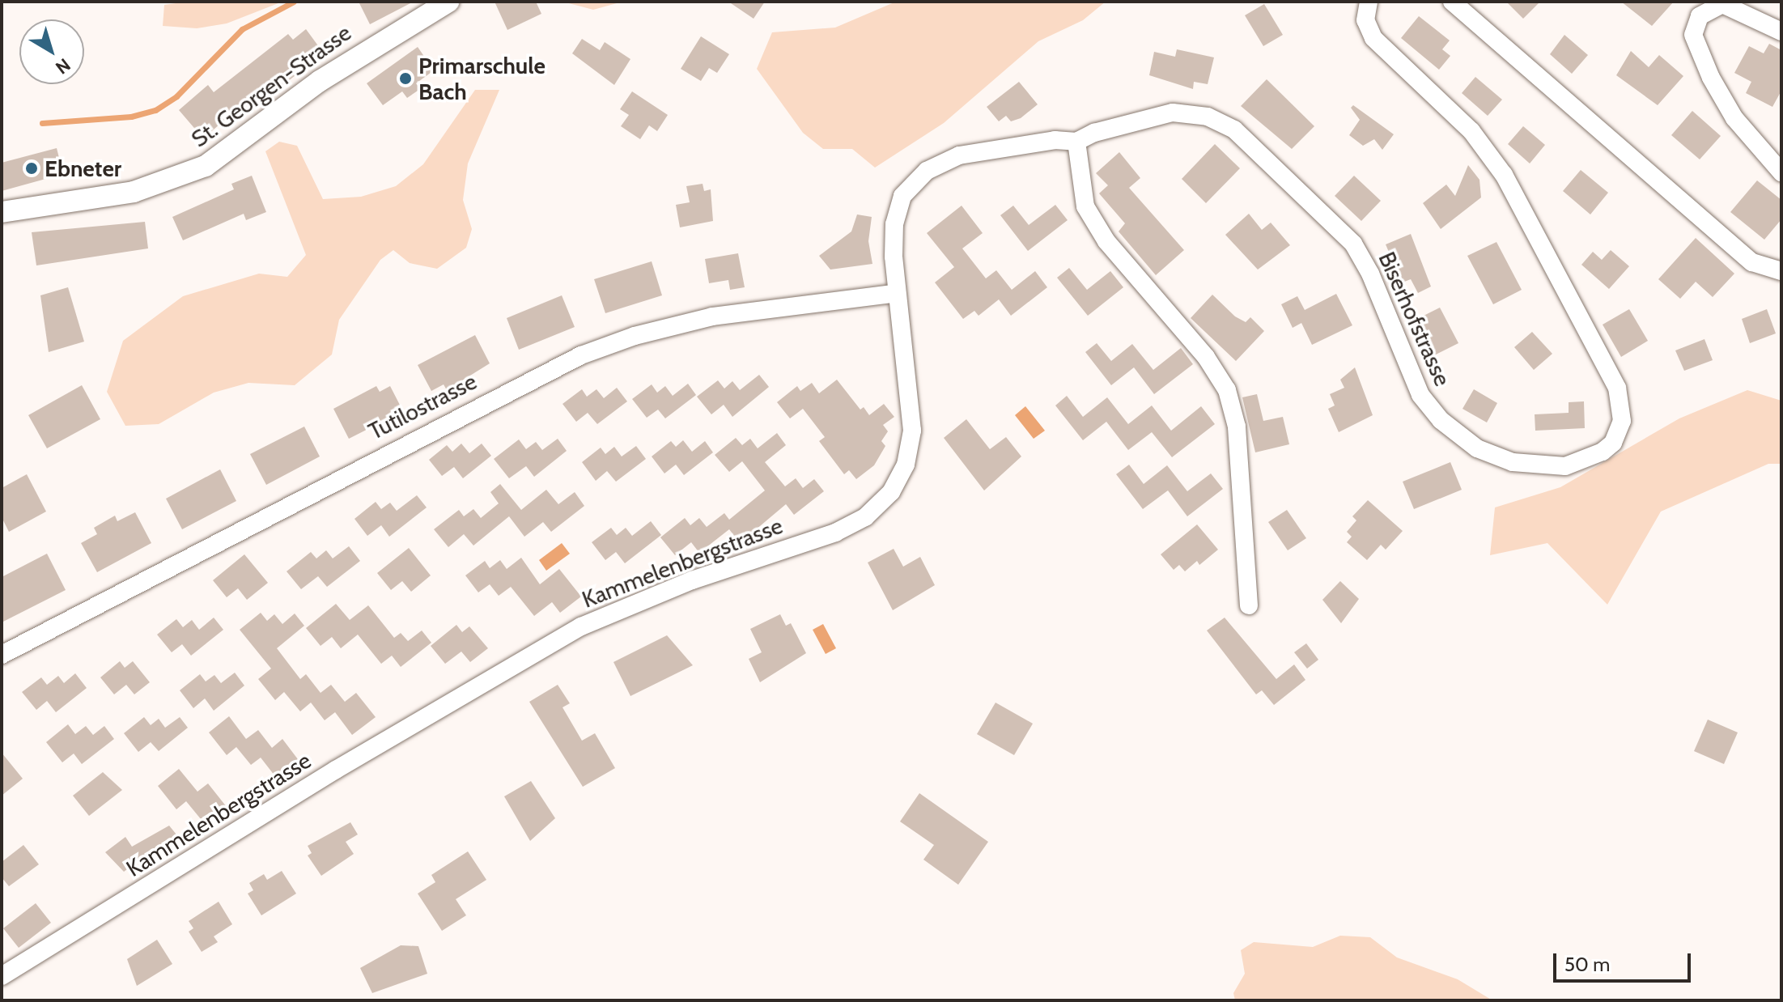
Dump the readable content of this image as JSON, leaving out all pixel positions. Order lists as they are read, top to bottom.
{
  "streets": {
    "street": [
      "St. Georgen-Strasse",
      "Biserhofstrasse",
      "Tutilostrasse",
      "Kammelenbergstrasse"
    ]
  },
  "crossings": [
    ["Biserhofstrasse", "Kammelenbergstrasse"],
    ["Tutilostrasse", "Kammelenbergstrasse"]
  ],
  "places": ["Primarschule Bach", "Ebneter"],
  "scale_bar": "50 m",
  "north": "bottom right"
}
